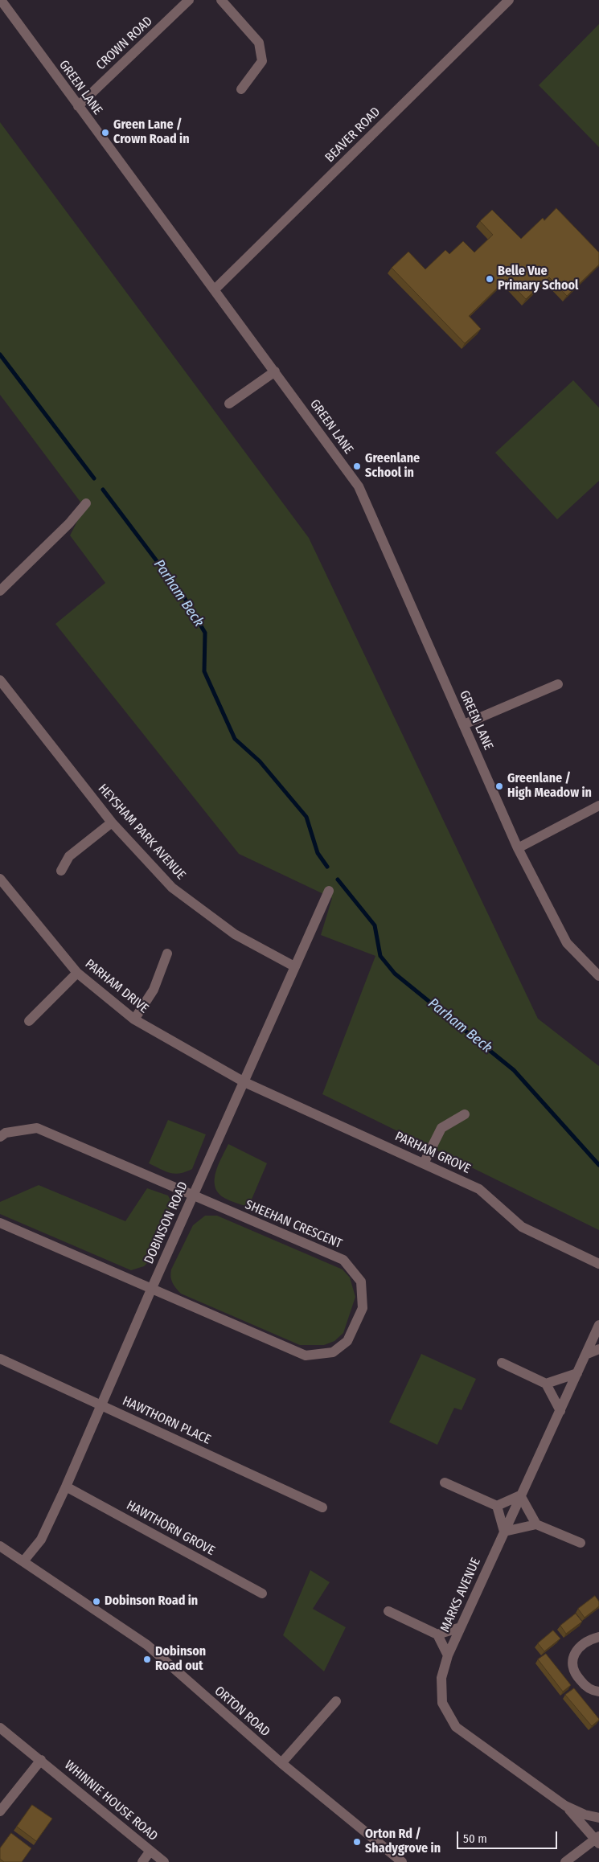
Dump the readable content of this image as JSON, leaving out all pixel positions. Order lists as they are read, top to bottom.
{
  "streets": {
    "street": [
      "CROWN ROAD",
      "GREEN LANE",
      "BEAVER ROAD",
      "HEYSHAM PARK AVENUE",
      "PARHAM DRIVE",
      "PARHAM GROVE",
      "DOBINSON ROAD",
      "SHEEHAN CRESCENT",
      "HAWTHORN PLACE",
      "HAWTHORN GROVE",
      "MARKS AVENUE",
      "ORTON ROAD",
      "WHINNIE HOUSE ROAD"
    ]
  },
  "crossings": [
    ["CROWN ROAD", "GREEN LANE"],
    ["GREEN LANE", "BEAVER ROAD"],
    ["HEYSHAM PARK AVENUE", "DOBINSON ROAD"],
    ["PARHAM DRIVE", "PARHAM GROVE"],
    ["PARHAM DRIVE", "DOBINSON ROAD"],
    ["PARHAM GROVE", "DOBINSON ROAD"],
    ["DOBINSON ROAD", "SHEEHAN CRESCENT"],
    ["DOBINSON ROAD", "HAWTHORN PLACE"],
    ["DOBINSON ROAD", "HAWTHORN GROVE"],
    ["DOBINSON ROAD", "ORTON ROAD"]
  ],
  "water": ["Parham Beck"],
  "places": [
    "Green Lane / Crown Road in",
    "Belle Vue Primary School",
    "Greenlane School in",
    "Greenlane / High Meadow in",
    "Dobinson Road in",
    "Dobinson Road out",
    "Orton Rd / Shadygrove in"
  ],
  "scale_bar": "50 m"
}
